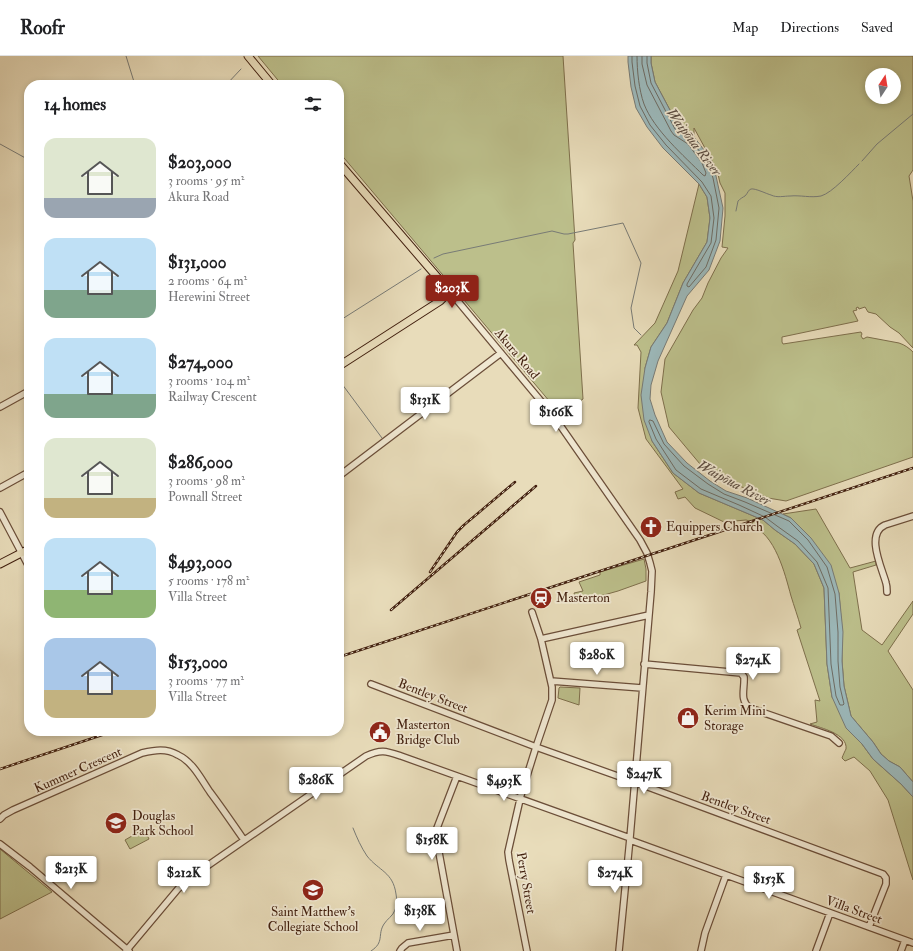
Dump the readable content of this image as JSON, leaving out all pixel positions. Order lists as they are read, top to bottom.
{
  "streets": {
    "main road": ["Akura Road"],
    "street": [
      "Bentley Street",
      "Kummer Crescent",
      "Perry Street",
      "Villa Street"
    ]
  },
  "crossings": [
    ["Akura Road", "Bentley Street"],
    ["Akura Road", "Villa Street"],
    ["Bentley Street", "Perry Street"],
    ["Bentley Street", "Villa Street"],
    ["Kummer Crescent", "Villa Street"],
    ["Perry Street", "Villa Street"]
  ],
  "water": ["Waipōua River"],
  "places": {
    "church": ["Equippers Church"],
    "station": ["Masterton"],
    "shop": ["Kerim Mini Storage"],
    "public building": ["Masterton Bridge Club"],
    "school or university": ["Douglas Park School", "Saint Matthew's Collegiate School"]
  },
  "north": "top",
  "page": {
    "header": "Roofr",
    "nav": ["Map", "Directions", "Saved"],
    "heading": "14 homes",
    "list": [
      {
        "name": "$203,000",
        "note": "3 rooms · 95 m² · Akura Road"
      },
      {
        "name": "$131,000",
        "note": "2 rooms · 64 m² · Herewini Street"
      },
      {
        "name": "$274,000",
        "note": "3 rooms · 104 m² · Railway Crescent"
      },
      {
        "name": "$286,000",
        "note": "3 rooms · 98 m² · Pownall Street"
      },
      {
        "name": "$493,000",
        "note": "5 rooms · 178 m² · Villa Street"
      },
      {
        "name": "$153,000",
        "note": "3 rooms · 77 m² · Villa Street"
      }
    ],
    "price": [
      "$203K",
      "$131K",
      "$166K",
      "$280K",
      "$274K",
      "$247K",
      "$286K",
      "$493K",
      "$158K",
      "$213K",
      "$212K",
      "$274K",
      "$153K",
      "$138K"
    ]
  }
}
